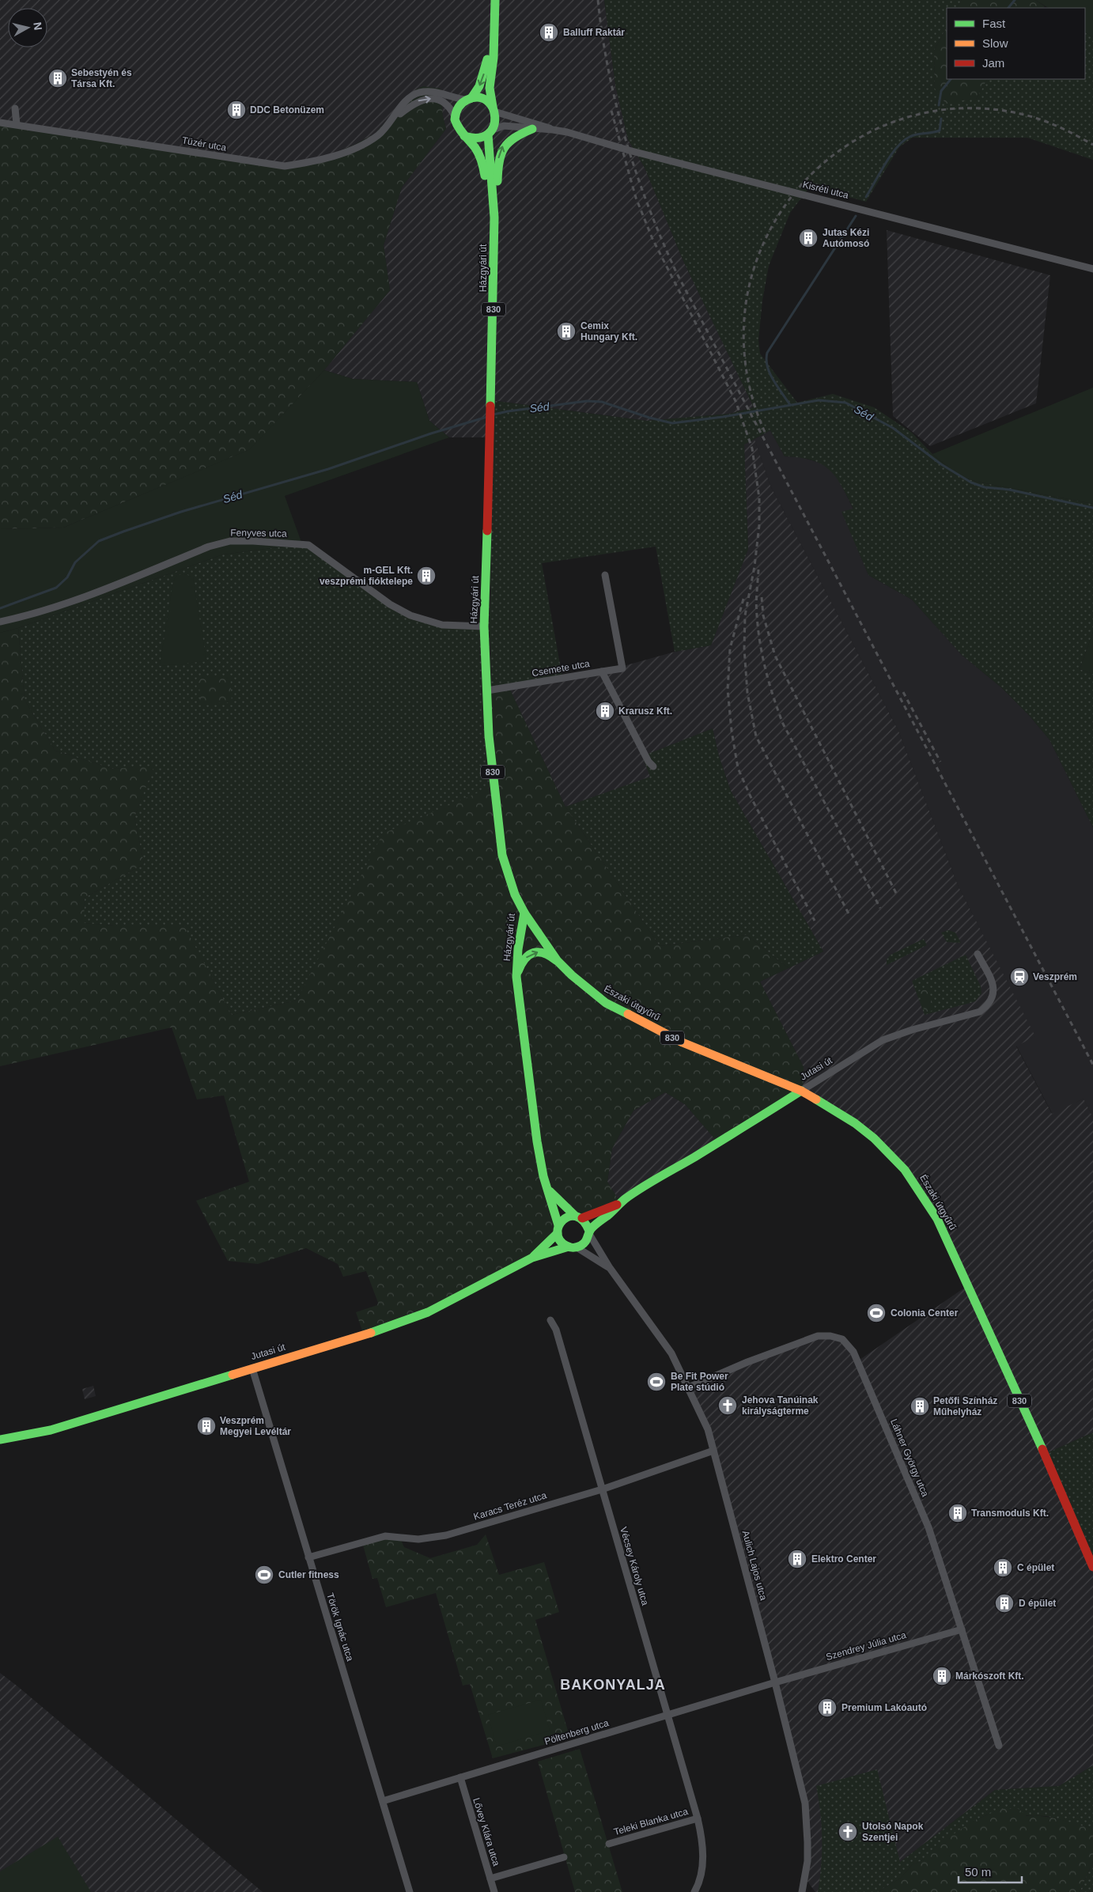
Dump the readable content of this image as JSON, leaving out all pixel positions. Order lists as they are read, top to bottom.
{
  "streets": {
    "main road": [
      "Házgyári út",
      "830",
      "Északi útgyűrű",
      "Jutasi út"
    ],
    "street": [
      "Tüzér utca",
      "Kisréti utca",
      "Fenyves utca",
      "Csemete utca",
      "Láhner György utca",
      "Karacs Teréz utca",
      "Aulich Lajos utca",
      "Vécsey Károly utca",
      "Török Ignác utca",
      "Szendrey Júlia utca",
      "Pöltenberg utca",
      "Teleki Blanka utca",
      "Lővey Klára utca"
    ]
  },
  "crossings": [
    ["Tüzér utca", "Kisréti utca"],
    ["Tüzér utca", "Házgyári út"],
    ["Tüzér utca", "830"],
    ["Kisréti utca", "Házgyári út"],
    ["Kisréti utca", "830"],
    ["Házgyári út", "830"],
    ["Házgyári út", "Fenyves utca"],
    ["Házgyári út", "Csemete utca"],
    ["Házgyári út", "Északi útgyűrű"],
    ["Házgyári út", "Jutasi út"],
    ["Házgyári út", "Aulich Lajos utca"],
    ["Északi útgyűrű", "Jutasi út"],
    ["Jutasi út", "Aulich Lajos utca"],
    ["Jutasi út", "Török Ignác utca"],
    ["Láhner György utca", "Aulich Lajos utca"],
    ["Láhner György utca", "Szendrey Júlia utca"],
    ["Karacs Teréz utca", "Aulich Lajos utca"],
    ["Karacs Teréz utca", "Vécsey Károly utca"],
    ["Karacs Teréz utca", "Török Ignác utca"],
    ["Aulich Lajos utca", "Szendrey Júlia utca"],
    ["Aulich Lajos utca", "Pöltenberg utca"],
    ["Vécsey Károly utca", "Pöltenberg utca"],
    ["Vécsey Károly utca", "Teleki Blanka utca"],
    ["Török Ignác utca", "Pöltenberg utca"],
    ["Szendrey Júlia utca", "Pöltenberg utca"],
    ["Pöltenberg utca", "Lővey Klára utca"]
  ],
  "districts": ["BAKONYALJA"],
  "water": ["Séd"],
  "places": {
    "building": [
      "Balluff Raktár",
      "Sebestyén és Társa Kft.",
      "DDC Betonüzem",
      "Jutas Kézi Autómosó",
      "Cemix Hungary Kft.",
      "m-GEL Kft. veszprémi fióktelepe",
      "Krarusz Kft.",
      "Petőfi Színház Műhelyház",
      "Veszprém Megyei Levéltár",
      "Transmoduls Kft.",
      "Elektro Center",
      "C épület",
      "D épület",
      "Márkószoft Kft.",
      "Premium Lakóautó"
    ],
    "station": ["Veszprém"],
    "sports": ["Colonia Center", "Be Fit Power Plate stúdió", "Cutler fitness"],
    "church": ["Jehova Tanúinak királyságterme", "Utolsó Napok Szentjei"]
  },
  "legend": ["Fast", "Slow", "Jam"],
  "scale_bar": "50 m",
  "north": "right"
}
